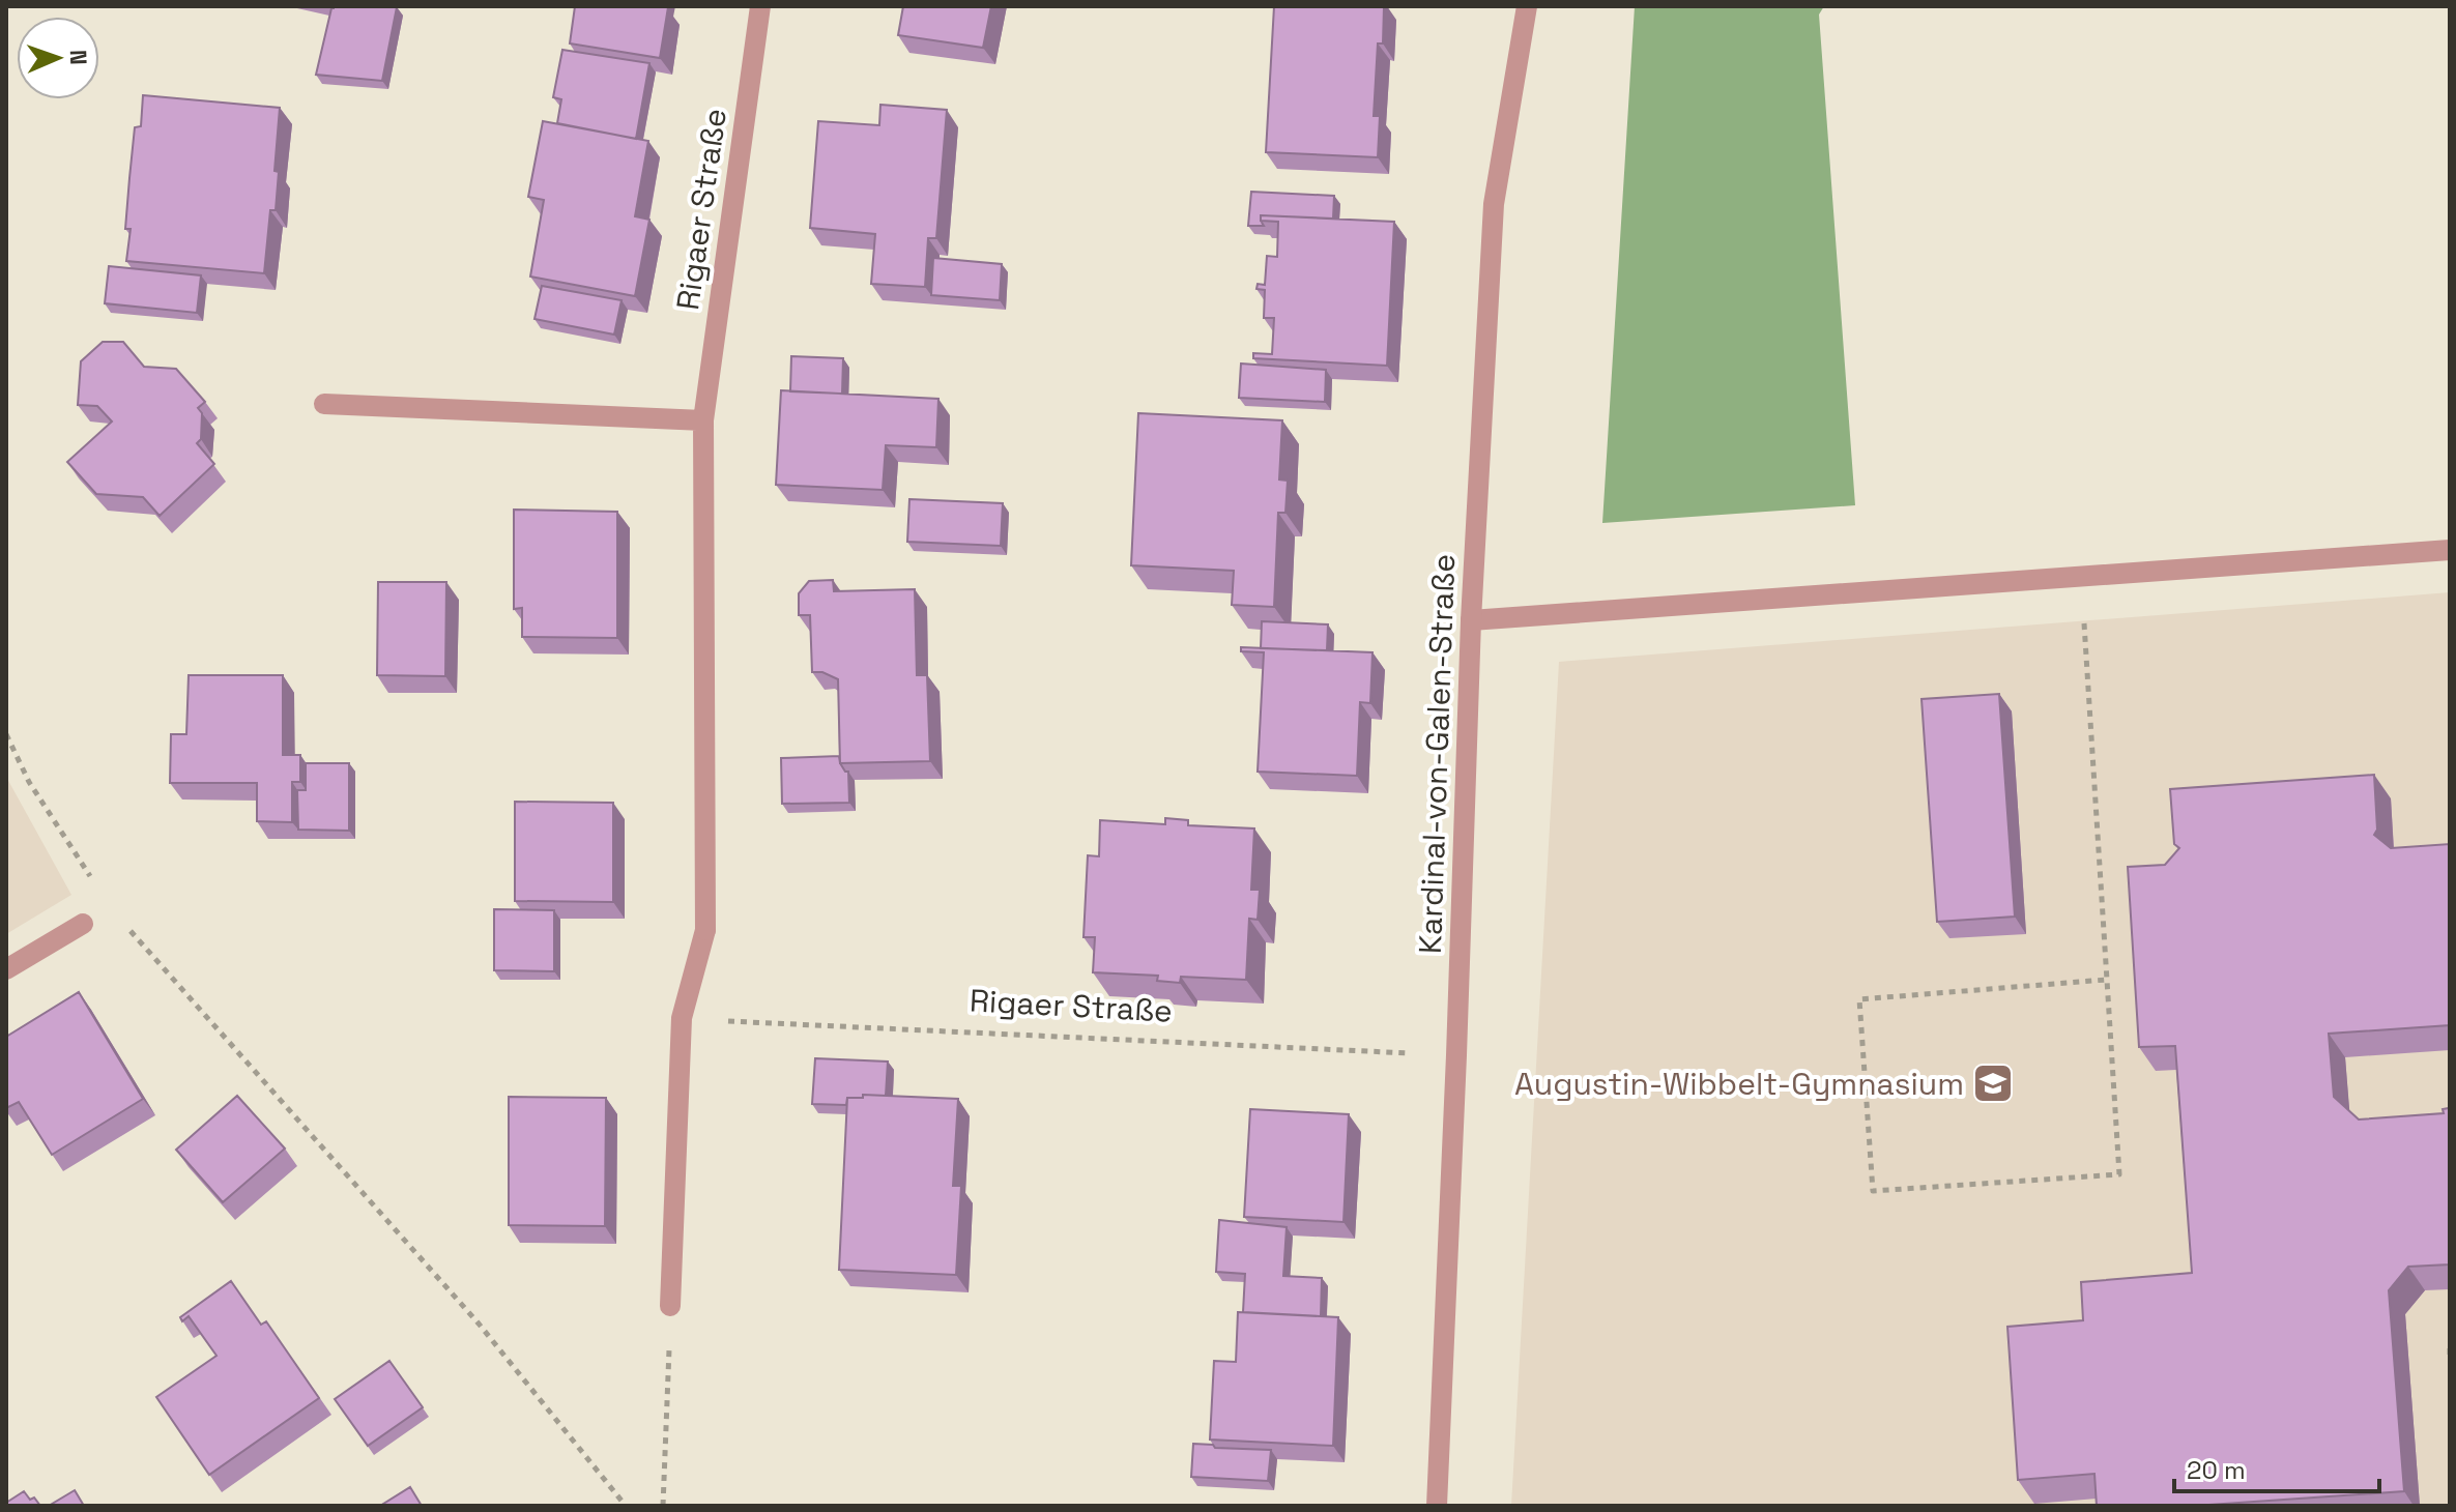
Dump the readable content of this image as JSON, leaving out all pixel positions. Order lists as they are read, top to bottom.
{
  "streets": {
    "street": ["Rigaer Straße", "Kardinal-von-Galen-Straße"]
  },
  "crossings": [
    ["Rigaer Straße", "Kardinal-von-Galen-Straße"]
  ],
  "places": {
    "school or university": ["Augustin-Wibbelt-Gymnasium"]
  },
  "scale_bar": "20 m",
  "north": "right"
}
